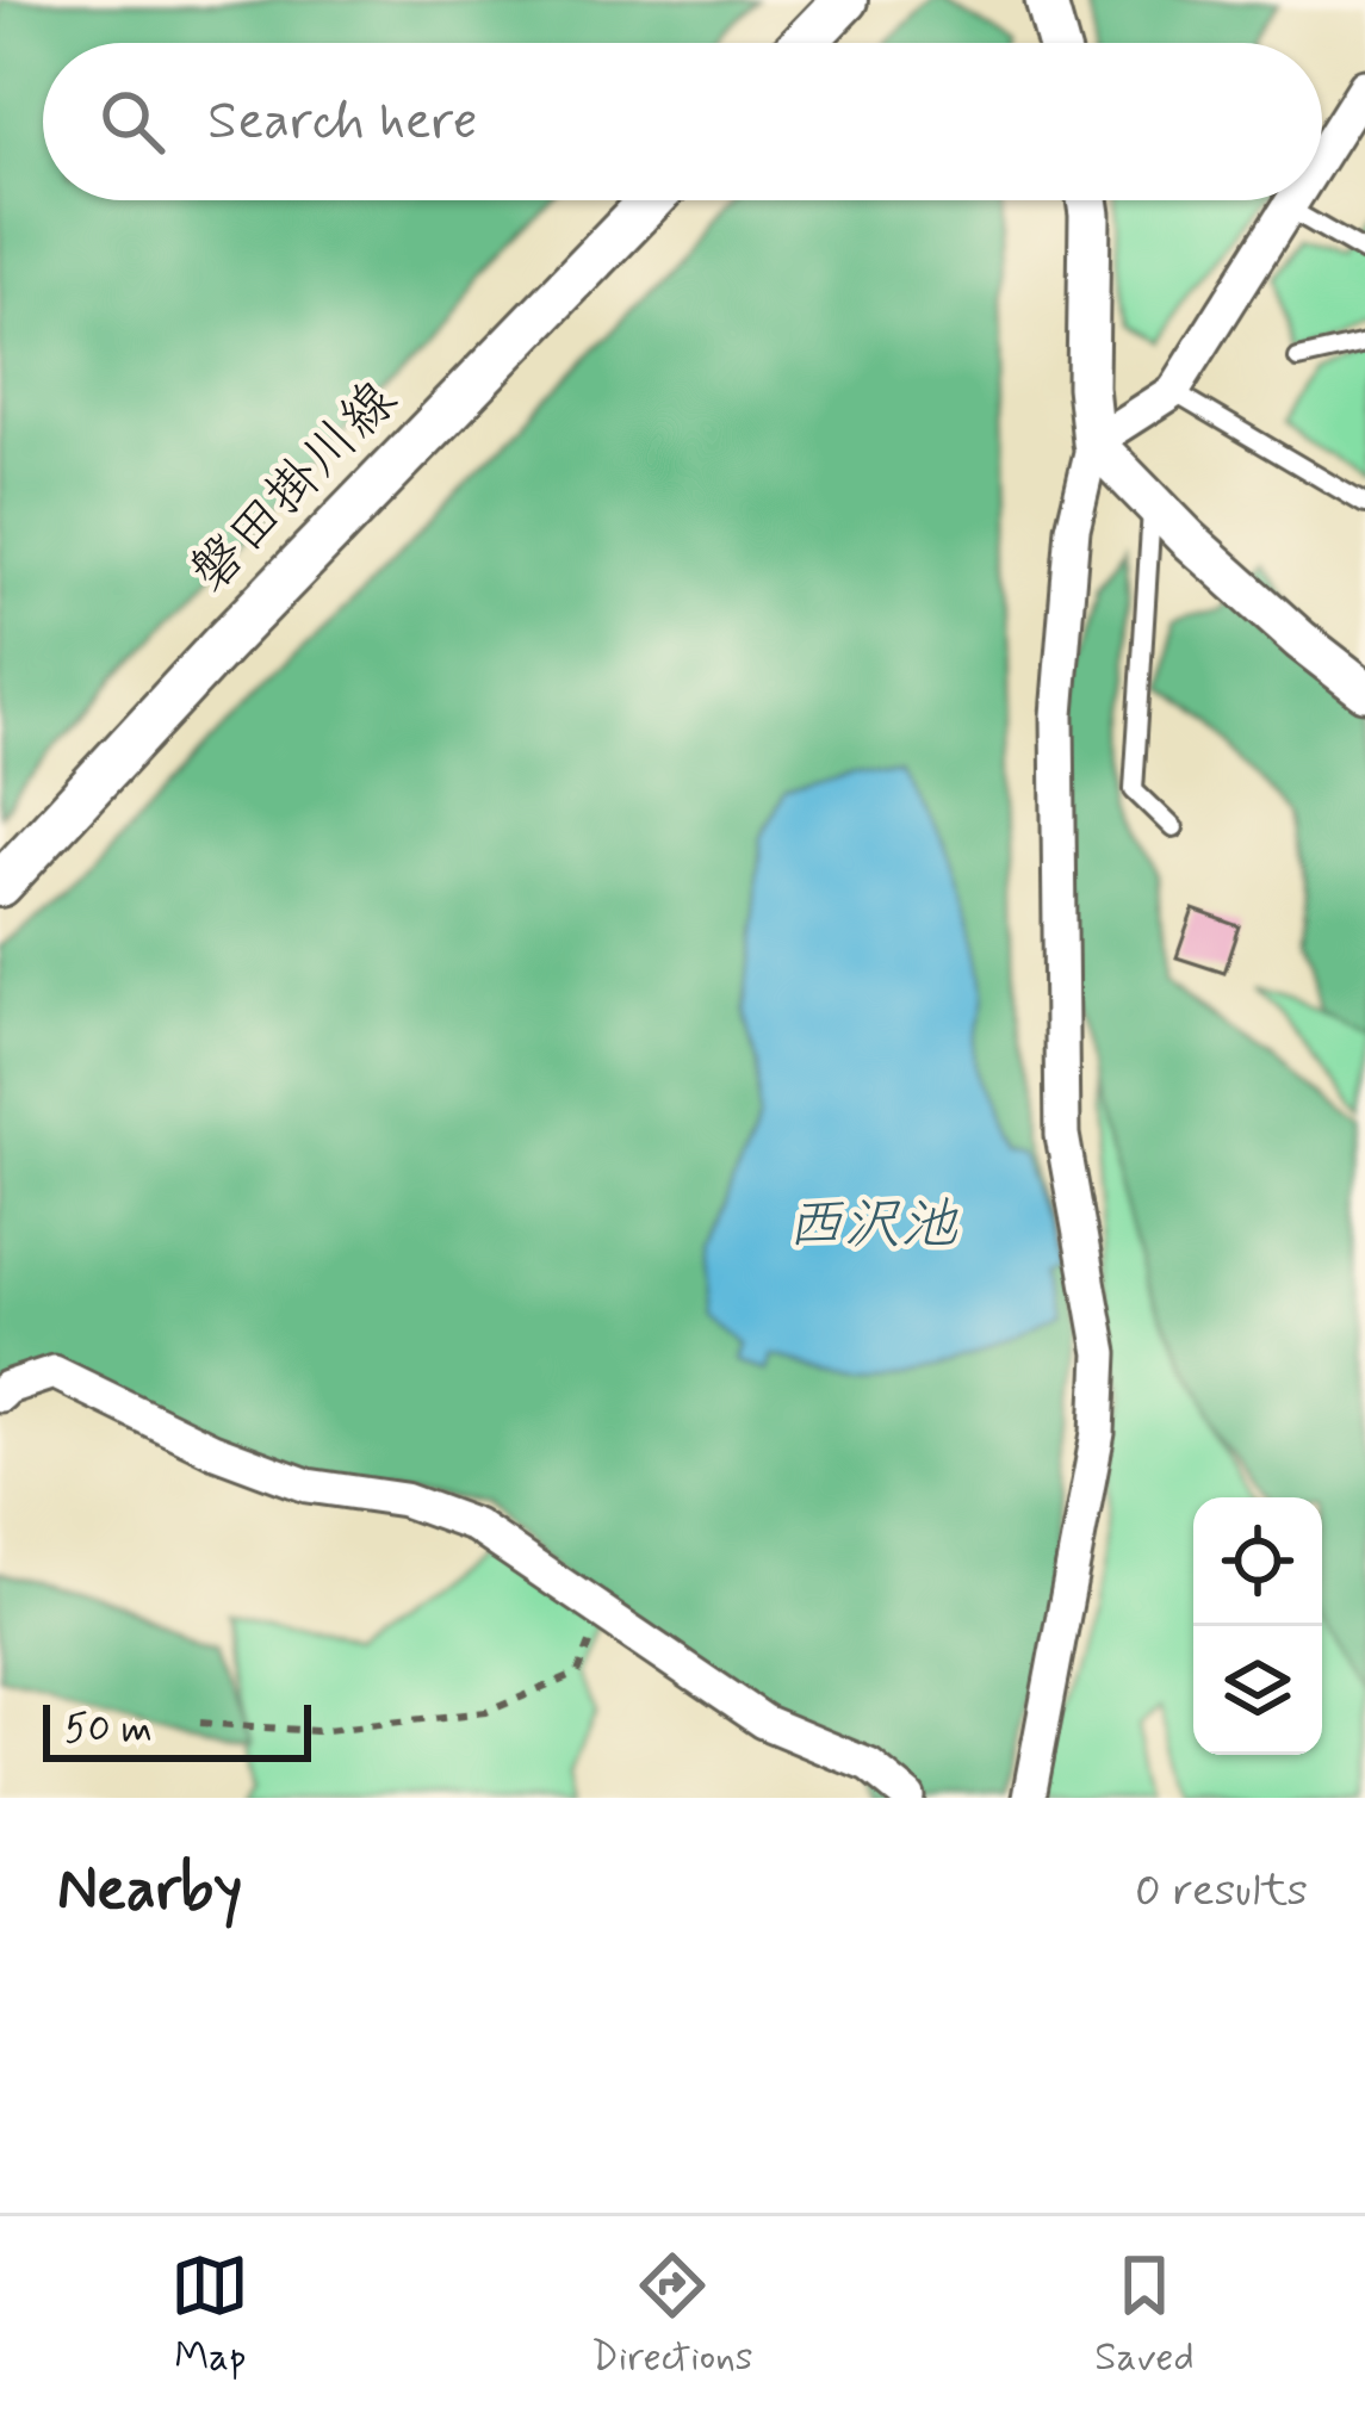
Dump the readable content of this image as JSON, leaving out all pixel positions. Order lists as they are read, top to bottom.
{
  "streets": {
    "main road": ["磐田掛川線"]
  },
  "water": ["西沢池"],
  "scale_bar": "50 m",
  "page": {
    "search": "Search here",
    "scale": "50 m",
    "heading": ["Nearby", "0 results"],
    "nav": ["Map", "Directions", "Saved"]
  }
}
